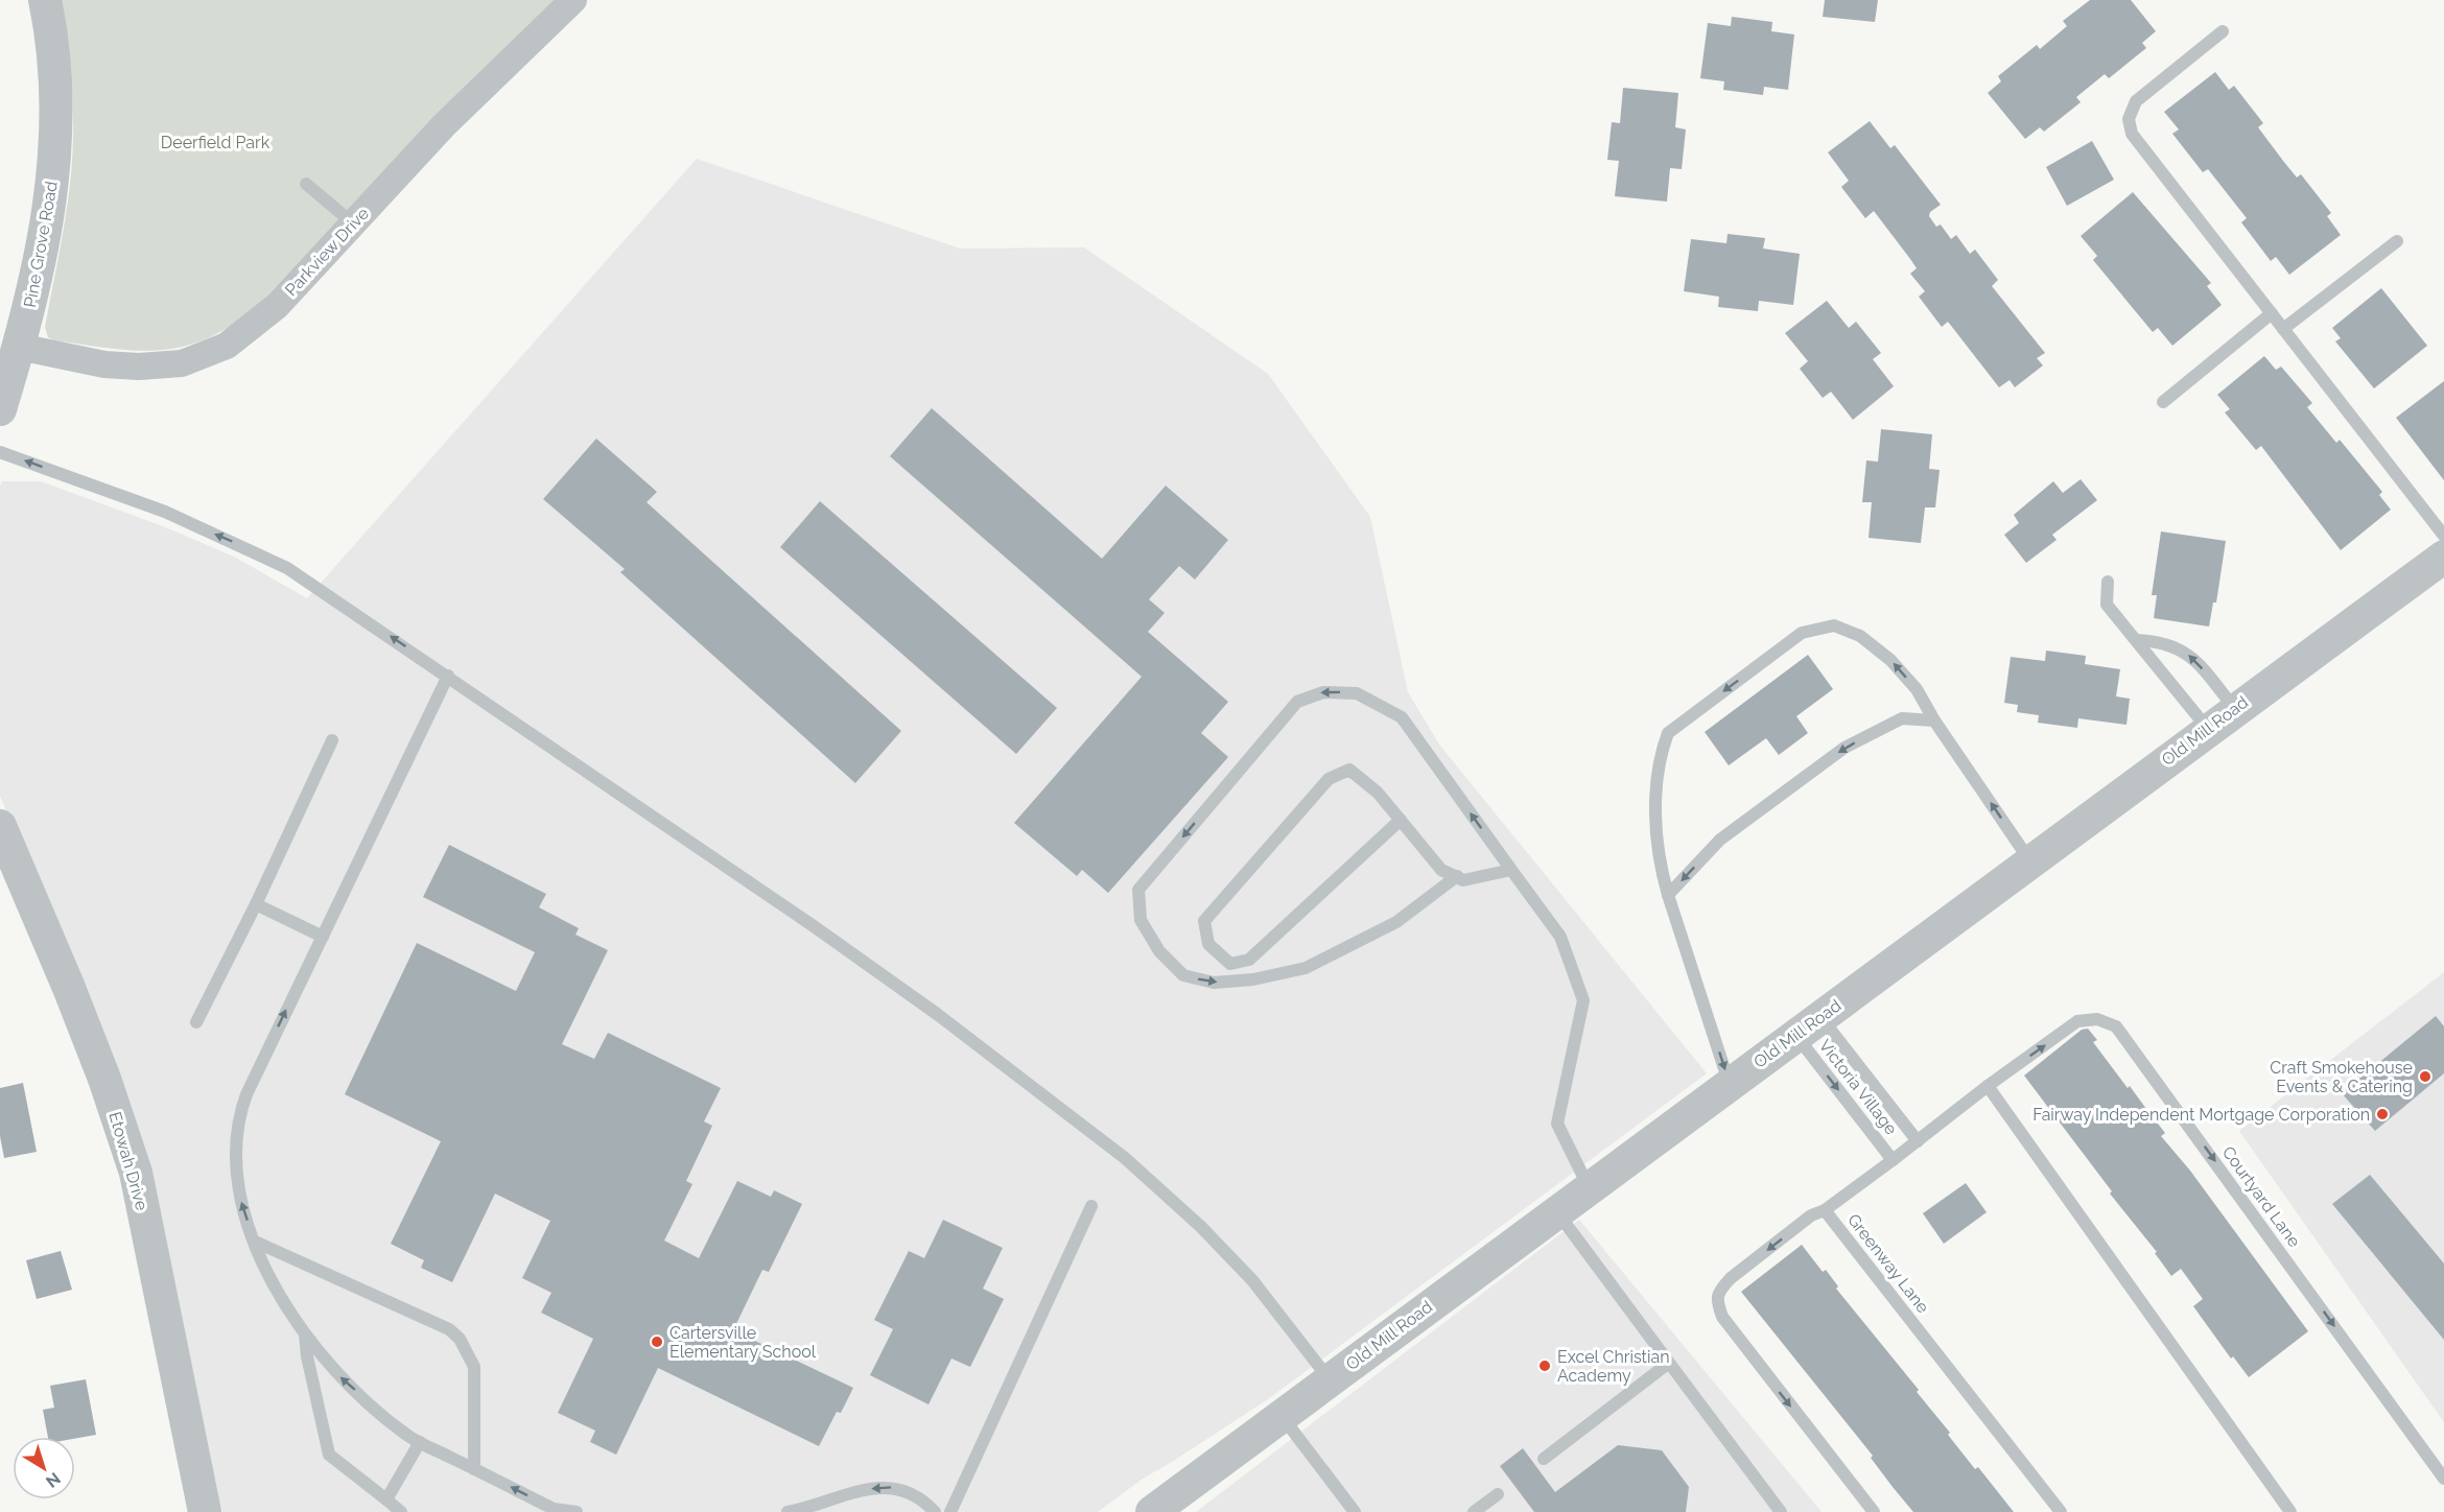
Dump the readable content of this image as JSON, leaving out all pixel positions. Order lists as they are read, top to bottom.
{
  "streets": {
    "street": [
      "Pine Grove Road",
      "Parkview Drive",
      "Old Mill Road",
      "Etowah Drive"
    ],
    "lane": ["Victoria Village", "Courtyard Lane", "Greenway Lane"]
  },
  "crossings": [
    ["Pine Grove Road", "Parkview Drive"],
    ["Old Mill Road", "Victoria Village"],
    ["Victoria Village", "Courtyard Lane"],
    ["Courtyard Lane", "Greenway Lane"]
  ],
  "one_way": ["Courtyard Lane"],
  "parks": ["Deerfield Park"],
  "places": [
    "Craft Smokehouse Events & Catering",
    "Fairway Independent Mortgage Corporation",
    "Cartersville Elementary School",
    "Excel Christian Academy"
  ],
  "north": "bottom right"
}
